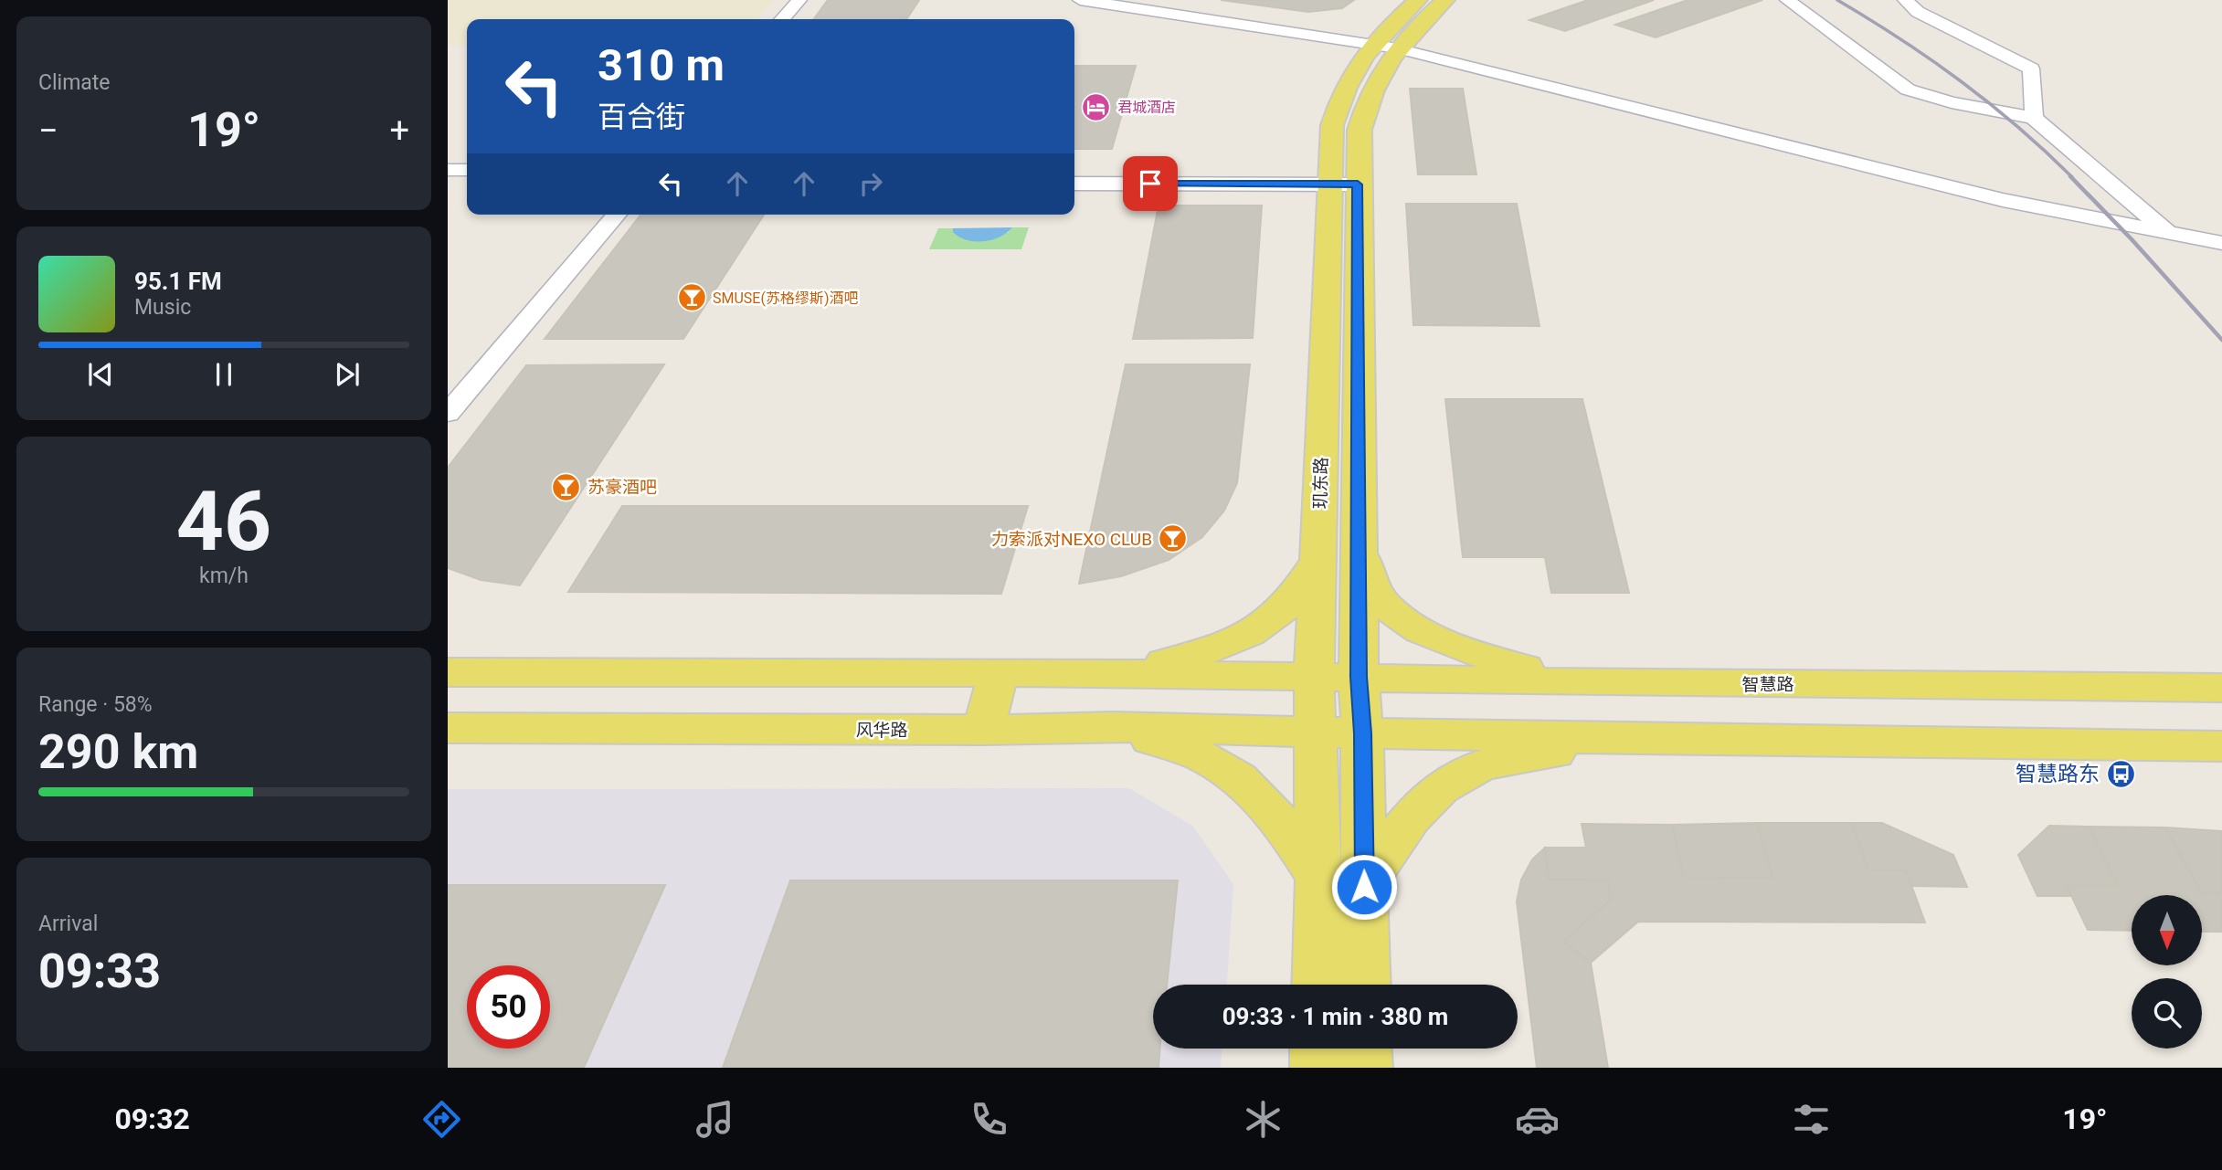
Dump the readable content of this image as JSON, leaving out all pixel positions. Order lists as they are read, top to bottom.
{
  "streets": {
    "main road": ["玑东路", "智慧路", "风华路"]
  },
  "crossings": [
    ["玑东路", "智慧路"],
    ["玑东路", "风华路"]
  ],
  "places": {
    "hotel": ["君城酒店"],
    "bar": ["SMUSE(苏格缪斯)酒吧", "苏豪酒吧", "力索派对NEXO CLUB"],
    "bus stop": ["智慧路东"]
  },
  "north": "bottom",
  "page": {
    "tile": [
      "Climate",
      ["46", "km/h"],
      ["Range · 58%", "290 km"],
      ["Arrival", "09:33"]
    ],
    "turn": ["310 m", "百合街"],
    "heat": ["−", "19°", "+"],
    "song": ["95.1 FM", "Music"],
    "limit": "50",
    "trip": "09:33 · 1 min · 380 m",
    "tabs": ["09:32", "19°"]
  }
}
